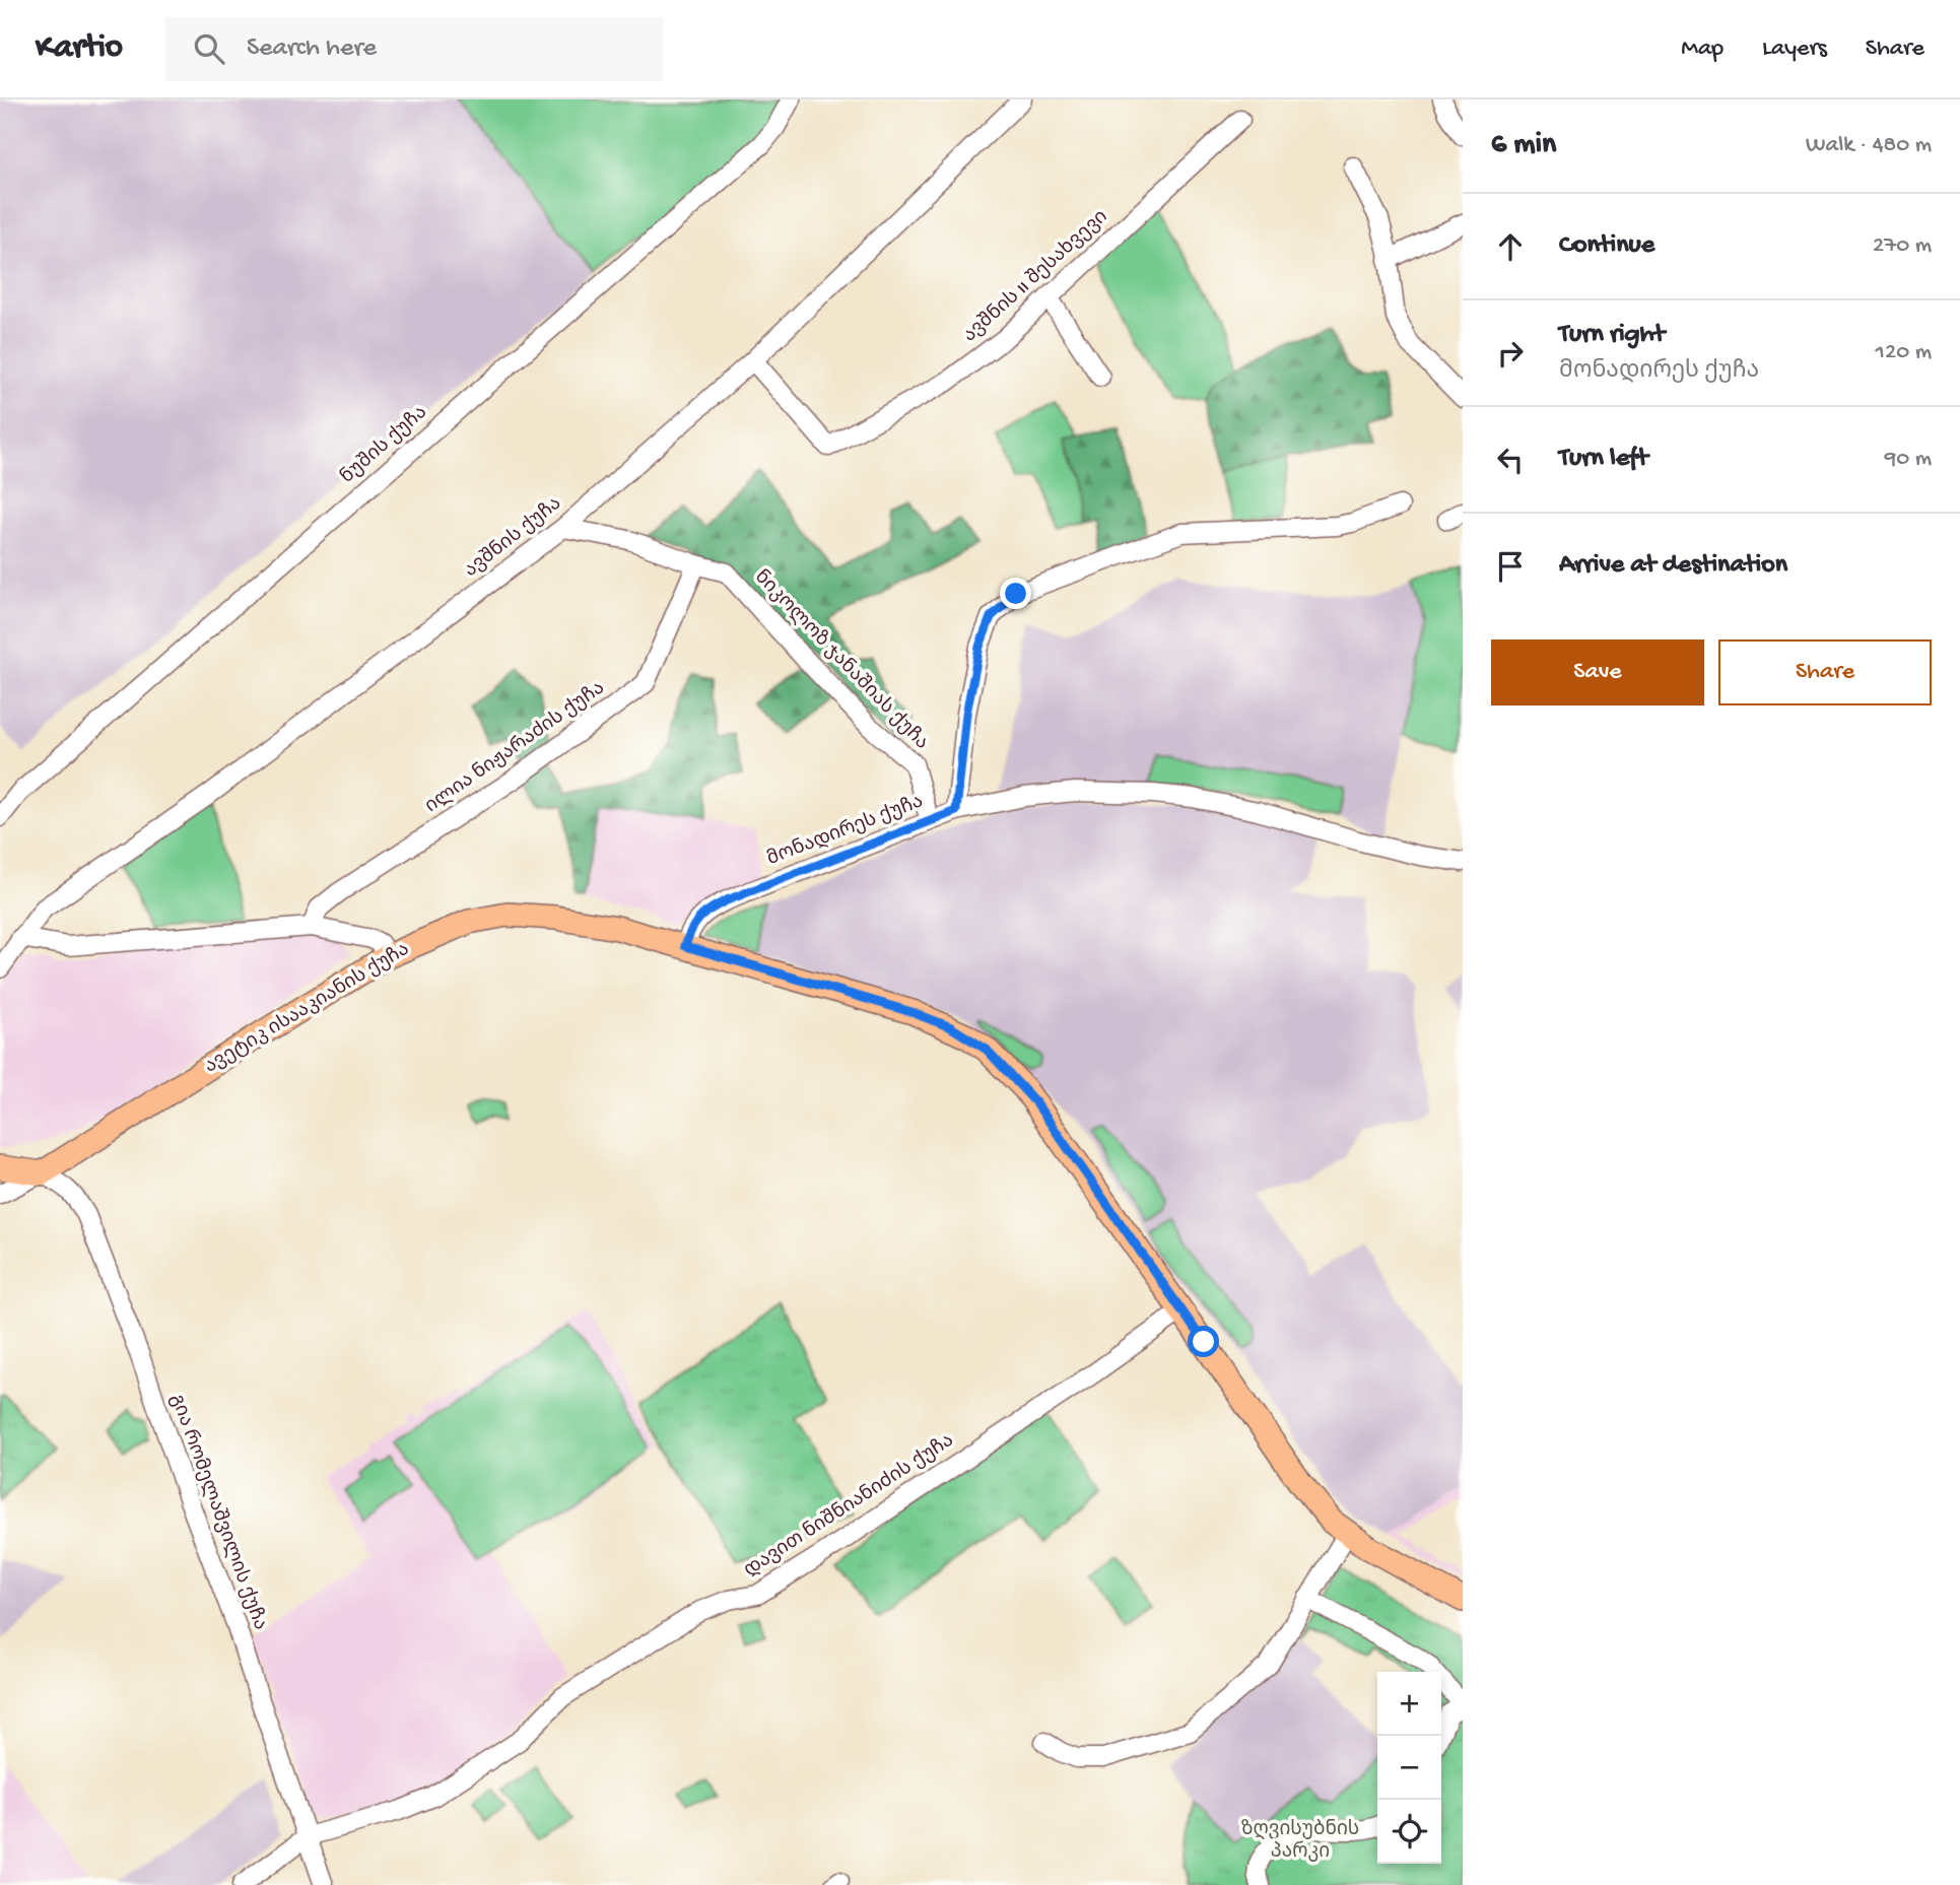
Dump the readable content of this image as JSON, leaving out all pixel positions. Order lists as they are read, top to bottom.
{
  "streets": {
    "main road": ["ავეტიკ ისააკიანის ქუჩა"],
    "street": [
      "ავშნის II შესახვევი",
      "ნუშის ქუჩა",
      "ავშნის ქუჩა",
      "ნიკოლოზ ჯანაშიას ქუჩა",
      "ილია ნიჟარაძის ქუჩა",
      "მონადირეს ქუჩა",
      "დავით ნიშნიანიძის ქუჩა",
      "გია რომელაშვილის ქუჩა"
    ]
  },
  "crossings": [
    ["ავშნის II შესახვევი", "ავშნის ქუჩა"],
    ["ავშნის ქუჩა", "ნიკოლოზ ჯანაშიას ქუჩა"],
    ["ნიკოლოზ ჯანაშიას ქუჩა", "ილია ნიჟარაძის ქუჩა"],
    ["ნიკოლოზ ჯანაშიას ქუჩა", "მონადირეს ქუჩა"],
    ["მონადირეს ქუჩა", "ავეტიკ ისააკიანის ქუჩა"],
    ["ავეტიკ ისააკიანის ქუჩა", "დავით ნიშნიანიძის ქუჩა"],
    ["ავეტიკ ისააკიანის ქუჩა", "გია რომელაშვილის ქუჩა"],
    ["დავით ნიშნიანიძის ქუჩა", "გია რომელაშვილის ქუჩა"]
  ],
  "parks": ["ზღვისუბნის პარკი"],
  "page": {
    "header": "Kartio",
    "search": "Search here",
    "nav": ["Map", "Layers", "Share"],
    "heading": ["6 min", "Walk · 480 m"],
    "list": [
      ["Continue", "270 m"],
      ["Turn right", "მონადირეს ქუჩა", "120 m"],
      ["Turn left", "90 m"],
      "Arrive at destination"
    ],
    "buttons": ["Save", "Share"],
    "map_buttons": ["+", "−"]
  }
}
